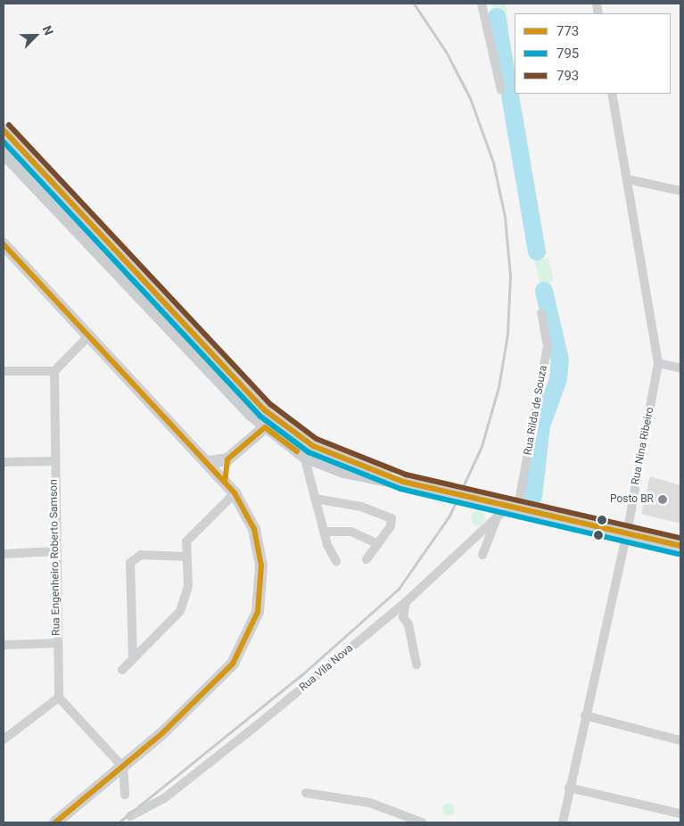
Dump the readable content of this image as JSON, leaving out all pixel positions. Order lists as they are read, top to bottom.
{
  "streets": {
    "street": [
      "Rua Rilda de Souza",
      "Rua Nina Ribeiro",
      "Rua Engenheiro Roberto Samson",
      "Rua Vila Nova"
    ]
  },
  "crossings": [
    ["Rua Rilda de Souza", "Rua Vila Nova"]
  ],
  "places": ["Posto BR"],
  "lines": ["transit line 793", "transit line 773", "transit line 795"],
  "legend": ["773", "795", "793"],
  "north": "top right"
}
